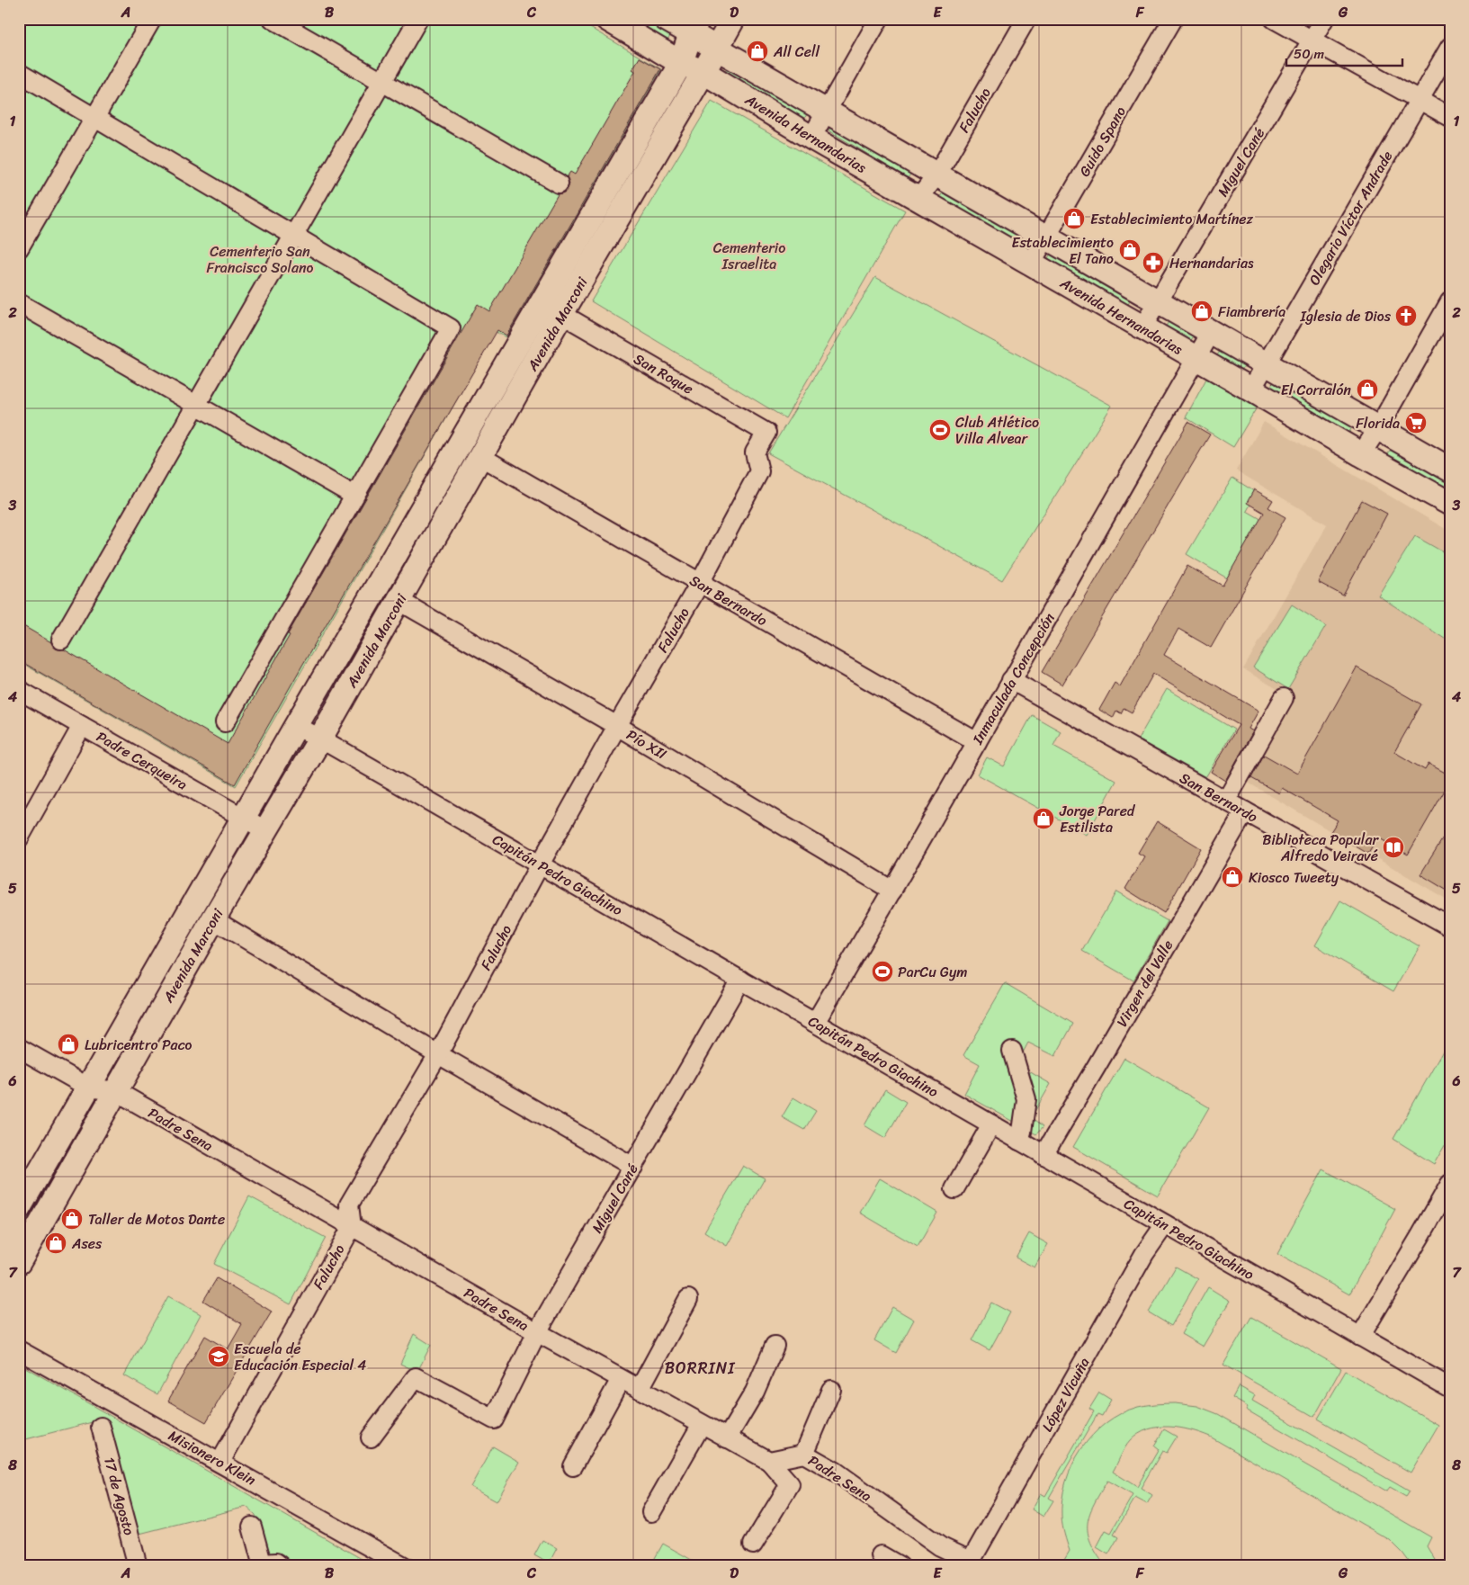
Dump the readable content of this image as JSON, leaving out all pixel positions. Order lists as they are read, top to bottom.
{
  "streets": {
    "main road": ["Avenida Hernandarias", "Avenida Marconi"],
    "street": [
      "Falucho",
      "Guido Spano",
      "Miguel Cané",
      "Olegario Víctor Andrade",
      "San Roque",
      "San Bernardo",
      "Inmaculada Concepción",
      "Pío XII",
      "Padre Cerqueira",
      "Capitán Pedro Giachino",
      "Virgen del Valle",
      "Padre Sena",
      "López Vicuña",
      "Misionero Klein",
      "17 de Agosto"
    ]
  },
  "crossings": [
    ["Falucho", "Avenida Hernandarias"],
    ["Falucho", "San Roque"],
    ["Falucho", "San Bernardo"],
    ["Falucho", "Pío XII"],
    ["Falucho", "Capitán Pedro Giachino"],
    ["Falucho", "Padre Sena"],
    ["Falucho", "Misionero Klein"],
    ["Avenida Hernandarias", "Guido Spano"],
    ["Avenida Hernandarias", "Miguel Cané"],
    ["Avenida Hernandarias", "Olegario Víctor Andrade"],
    ["Avenida Hernandarias", "Avenida Marconi"],
    ["Avenida Hernandarias", "Inmaculada Concepción"],
    ["Miguel Cané", "Capitán Pedro Giachino"],
    ["Miguel Cané", "Padre Sena"],
    ["Avenida Marconi", "San Roque"],
    ["Avenida Marconi", "San Bernardo"],
    ["Avenida Marconi", "Pío XII"],
    ["Avenida Marconi", "Padre Cerqueira"],
    ["Avenida Marconi", "Capitán Pedro Giachino"],
    ["Avenida Marconi", "Padre Sena"],
    ["San Bernardo", "Inmaculada Concepción"],
    ["San Bernardo", "Virgen del Valle"],
    ["Inmaculada Concepción", "Pío XII"],
    ["Inmaculada Concepción", "Capitán Pedro Giachino"],
    ["Capitán Pedro Giachino", "Virgen del Valle"],
    ["Capitán Pedro Giachino", "López Vicuña"],
    ["Padre Sena", "López Vicuña"]
  ],
  "districts": ["BORRINI"],
  "parks": ["Cementerio Israelita", "Cementerio San Francisco Solano"],
  "places": {
    "shop": [
      "All Cell",
      "Establecimiento Martínez",
      "Establecimiento El Tano",
      "Fiambrería",
      "El Corralón",
      "Jorge Pared Estilista",
      "Kiosco Tweety",
      "Lubricentro Paco",
      "Taller de Motos Dante",
      "Ases"
    ],
    "pharmacy": ["Hernandarias"],
    "church": ["Iglesia de Dios"],
    "supermarket": ["Florida"],
    "sports": ["Club Atlético Villa Alvear", "ParCu Gym"],
    "library": ["Biblioteca Popular Alfredo Veiravé"],
    "school or university": ["Escuela de Educación Especial 4"]
  },
  "scale_bar": "50 m",
  "grid": {
    "columns": [
      "A",
      "B",
      "C",
      "D",
      "E",
      "F",
      "G"
    ],
    "rows": [
      "1",
      "2",
      "3",
      "4",
      "5",
      "6",
      "7",
      "8"
    ]
  }
}
